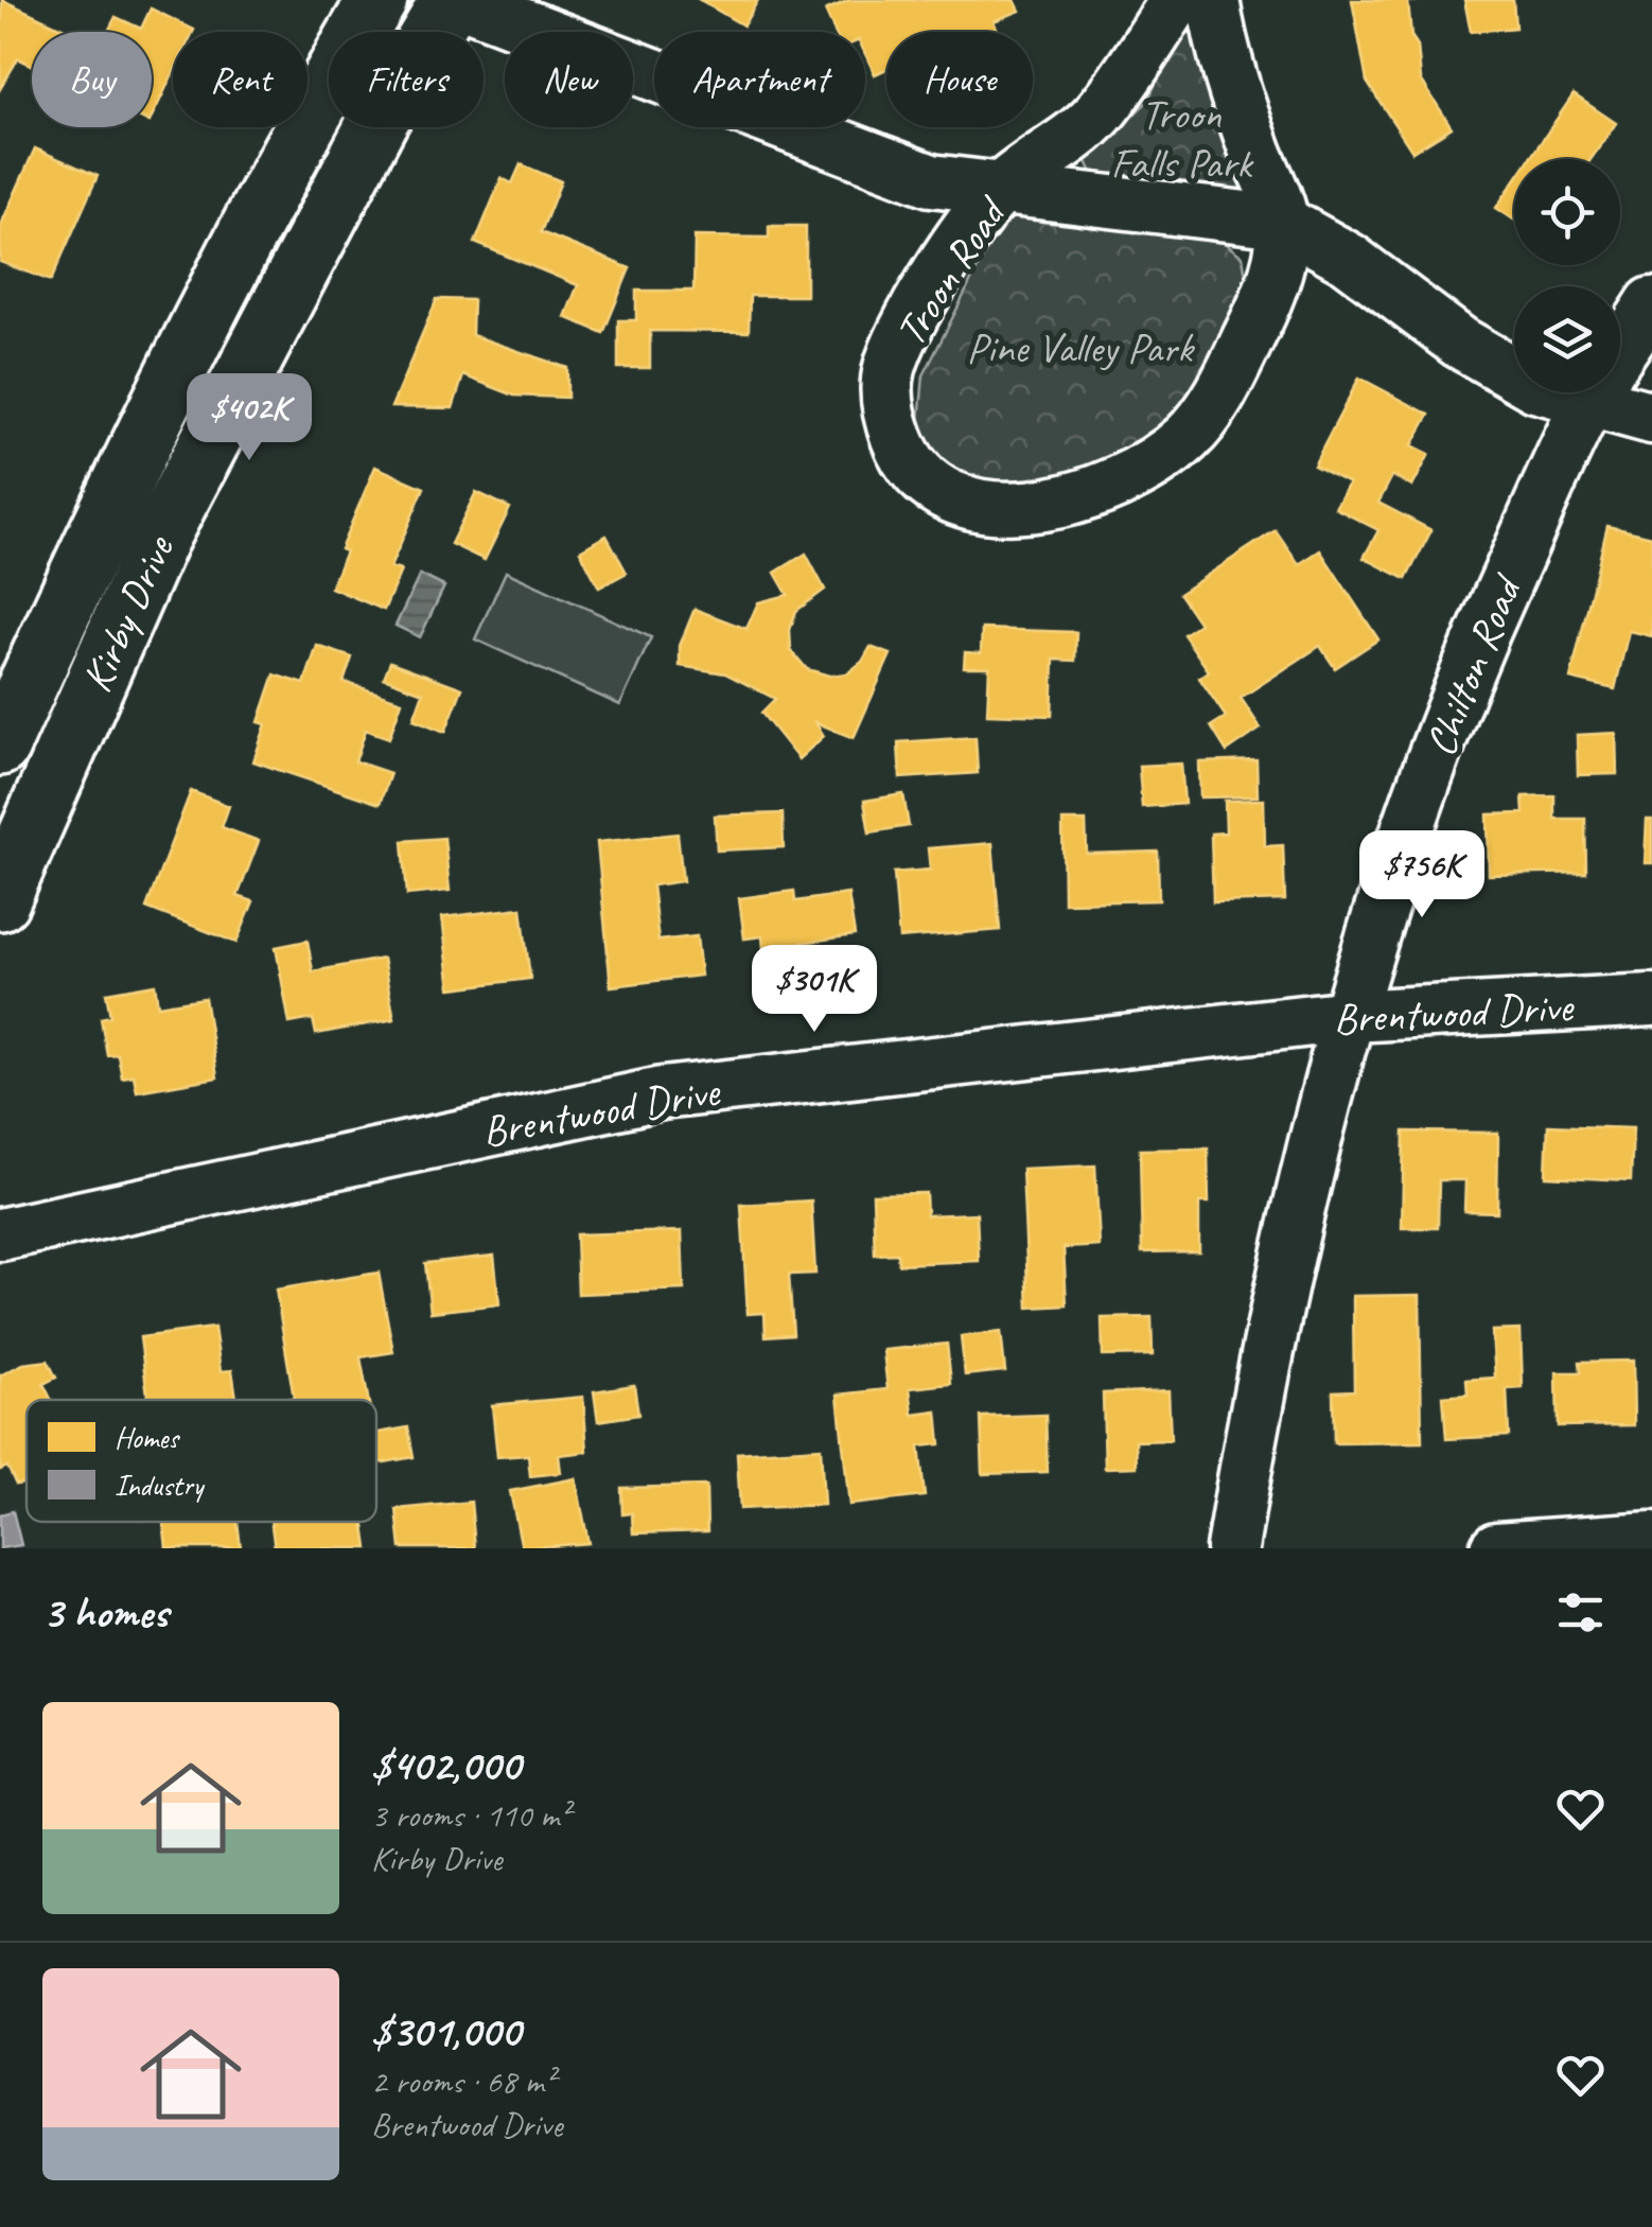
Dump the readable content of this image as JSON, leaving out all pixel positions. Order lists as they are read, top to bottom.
{
  "streets": {
    "main road": ["Kirby Drive"],
    "street": ["Troon Road", "Chilton Road", "Brentwood Drive"]
  },
  "crossings": [
    ["Chilton Road", "Brentwood Drive"]
  ],
  "parks": ["Troon Falls Park", "Pine Valley Park"],
  "legend": ["Homes", "Industry"],
  "page": {
    "chip": [
      "Buy",
      "Rent",
      "Filters",
      "New",
      "Apartment",
      "House"
    ],
    "price": ["$402K", "$756K", "$301K"],
    "heading": "3 homes",
    "list": [
      {
        "name": "$402,000",
        "note": "3 rooms · 110 m² · Kirby Drive"
      },
      {
        "name": "$301,000",
        "note": "2 rooms · 68 m² · Brentwood Drive"
      }
    ]
  }
}
